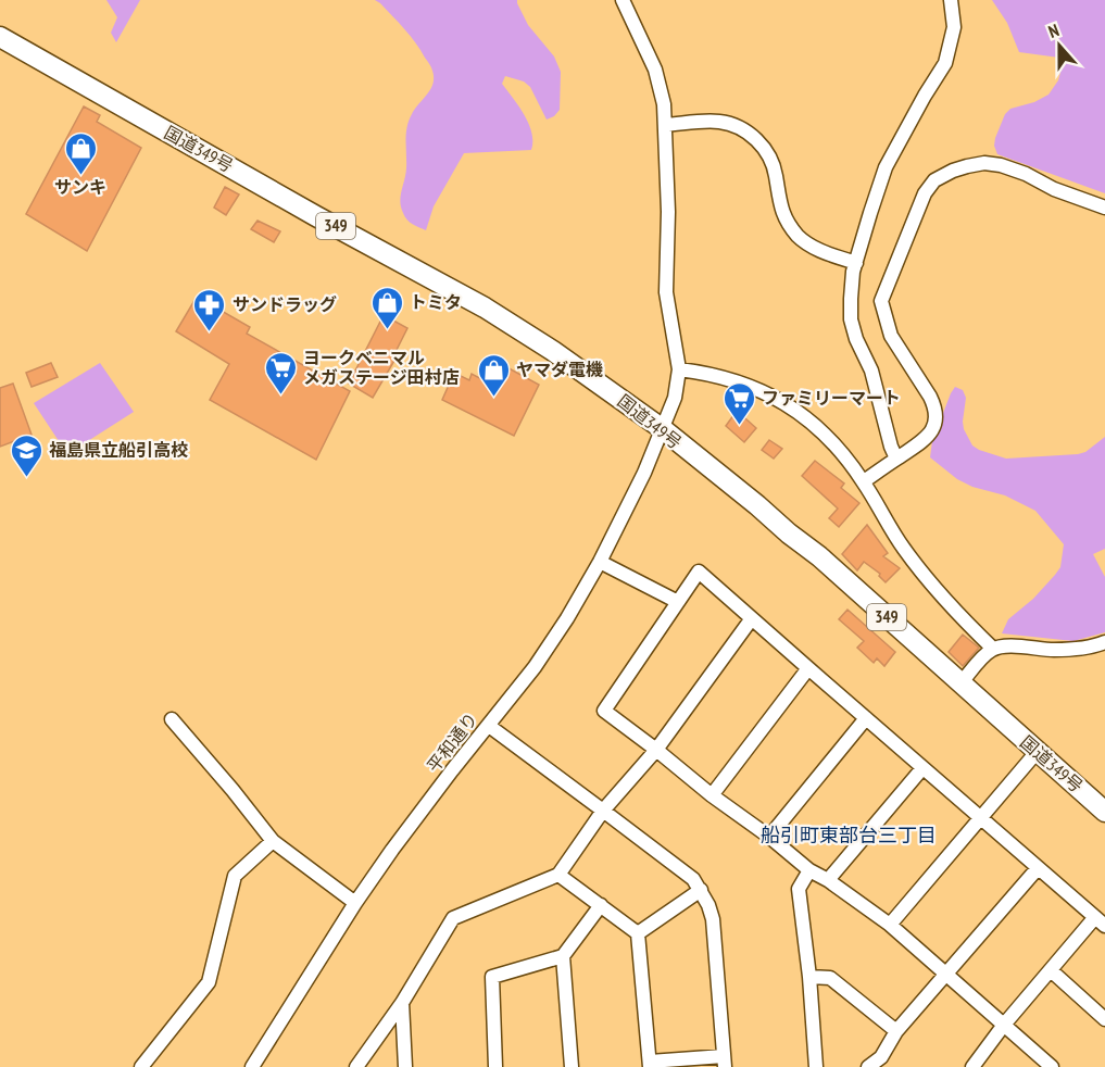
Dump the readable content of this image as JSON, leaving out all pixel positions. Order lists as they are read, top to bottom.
{
  "streets": {
    "highway": ["国道349号", "349"],
    "street": ["平和通り"]
  },
  "crossings": [
    ["国道349号", "平和通り"]
  ],
  "districts": ["船引町東部台三丁目"],
  "places": {
    "shop": ["サンキ", "トミタ", "ヤマダ電機"],
    "pharmacy": ["サンドラッグ"],
    "supermarket": ["ヨークベニマル メガステージ田村店", "ファミリーマート"],
    "school or university": ["福島県立船引高校"]
  },
  "north": "top"
}
